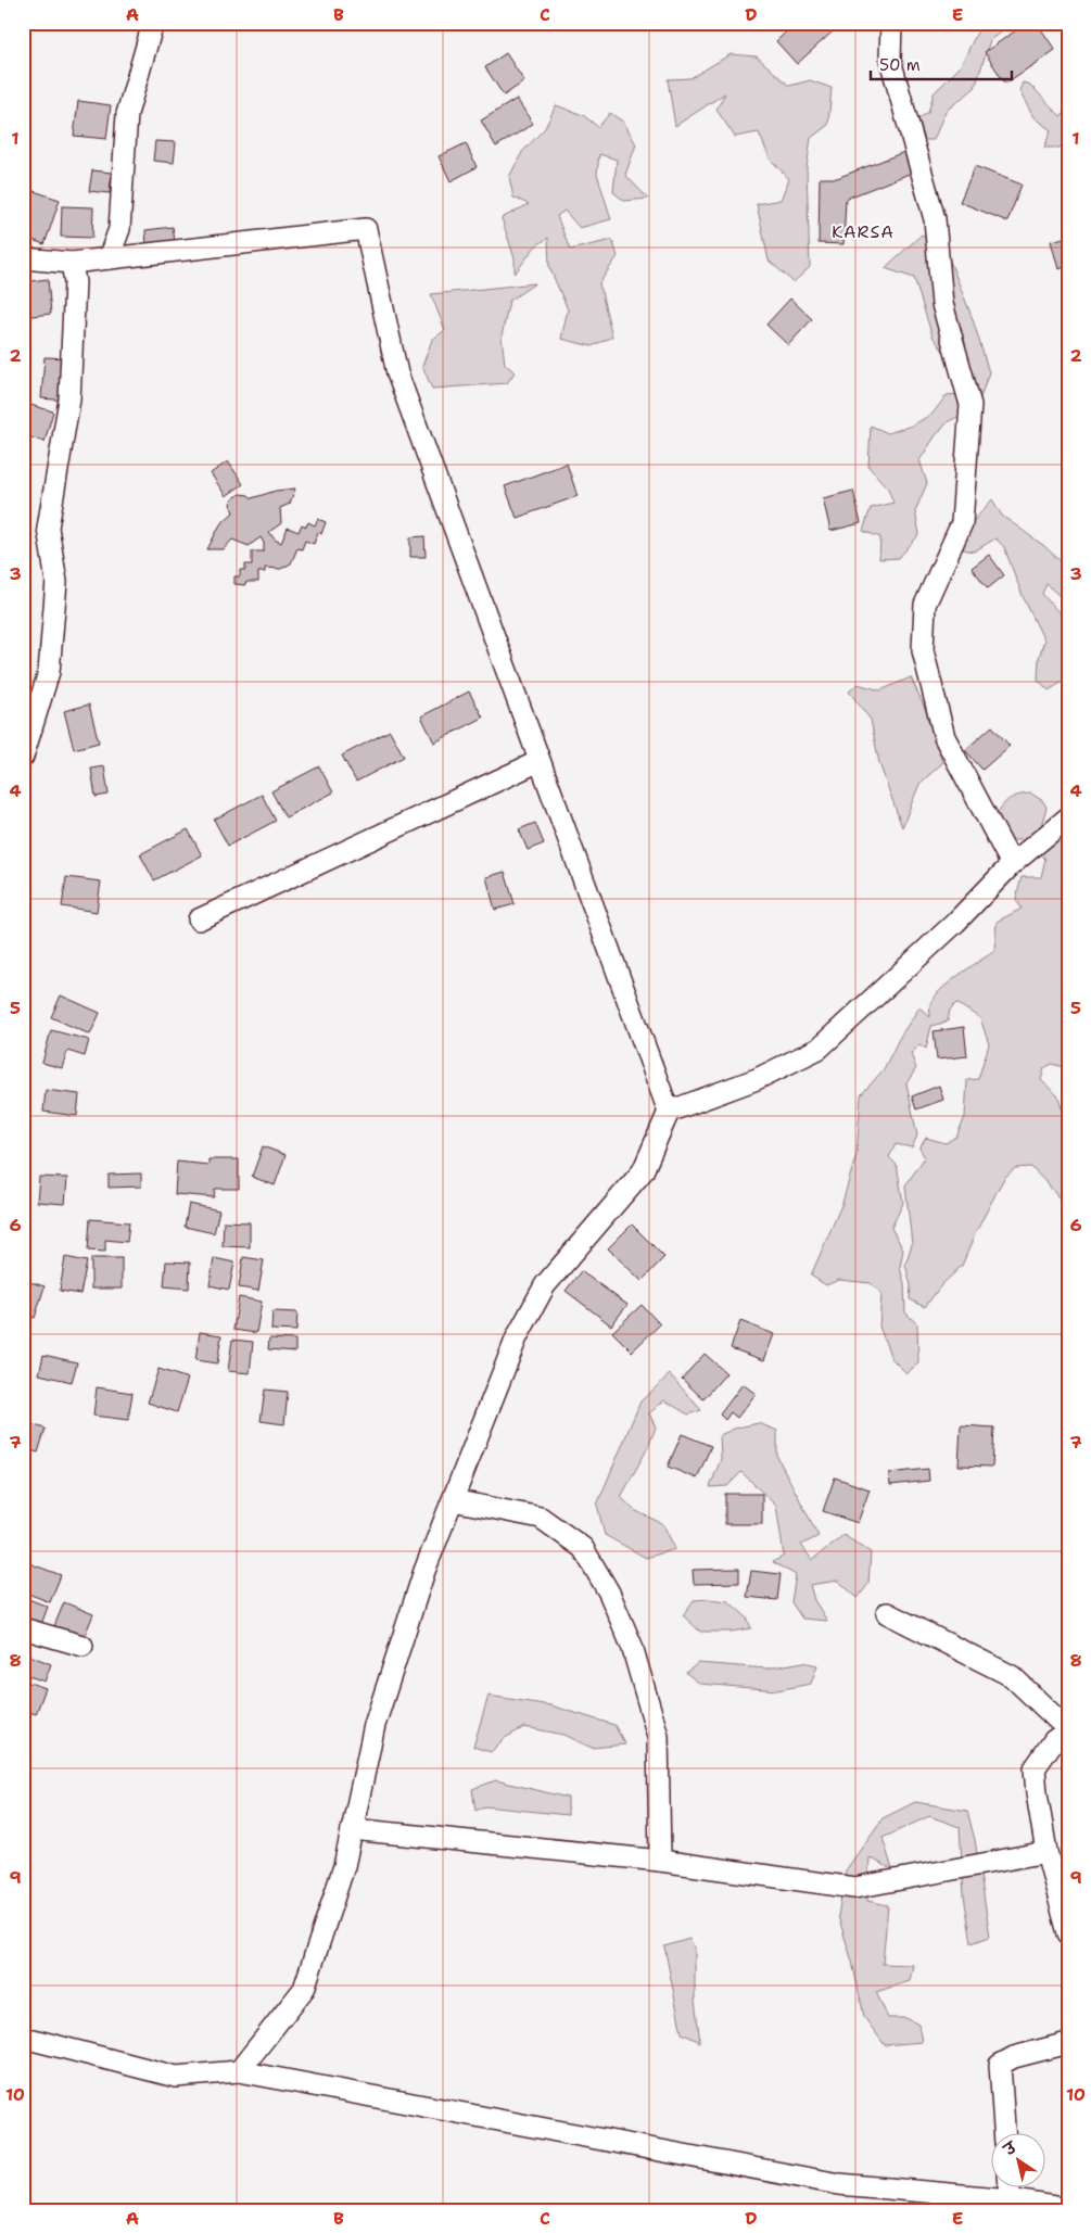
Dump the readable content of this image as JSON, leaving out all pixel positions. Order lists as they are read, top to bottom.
{
  "districts": ["KARSA"],
  "scale_bar": "50 m",
  "north": "top left",
  "grid": {
    "columns": [
      "A",
      "B",
      "C",
      "D",
      "E"
    ],
    "rows": [
      "1",
      "2",
      "3",
      "4",
      "5",
      "6",
      "7",
      "8",
      "9",
      "10"
    ]
  }
}
